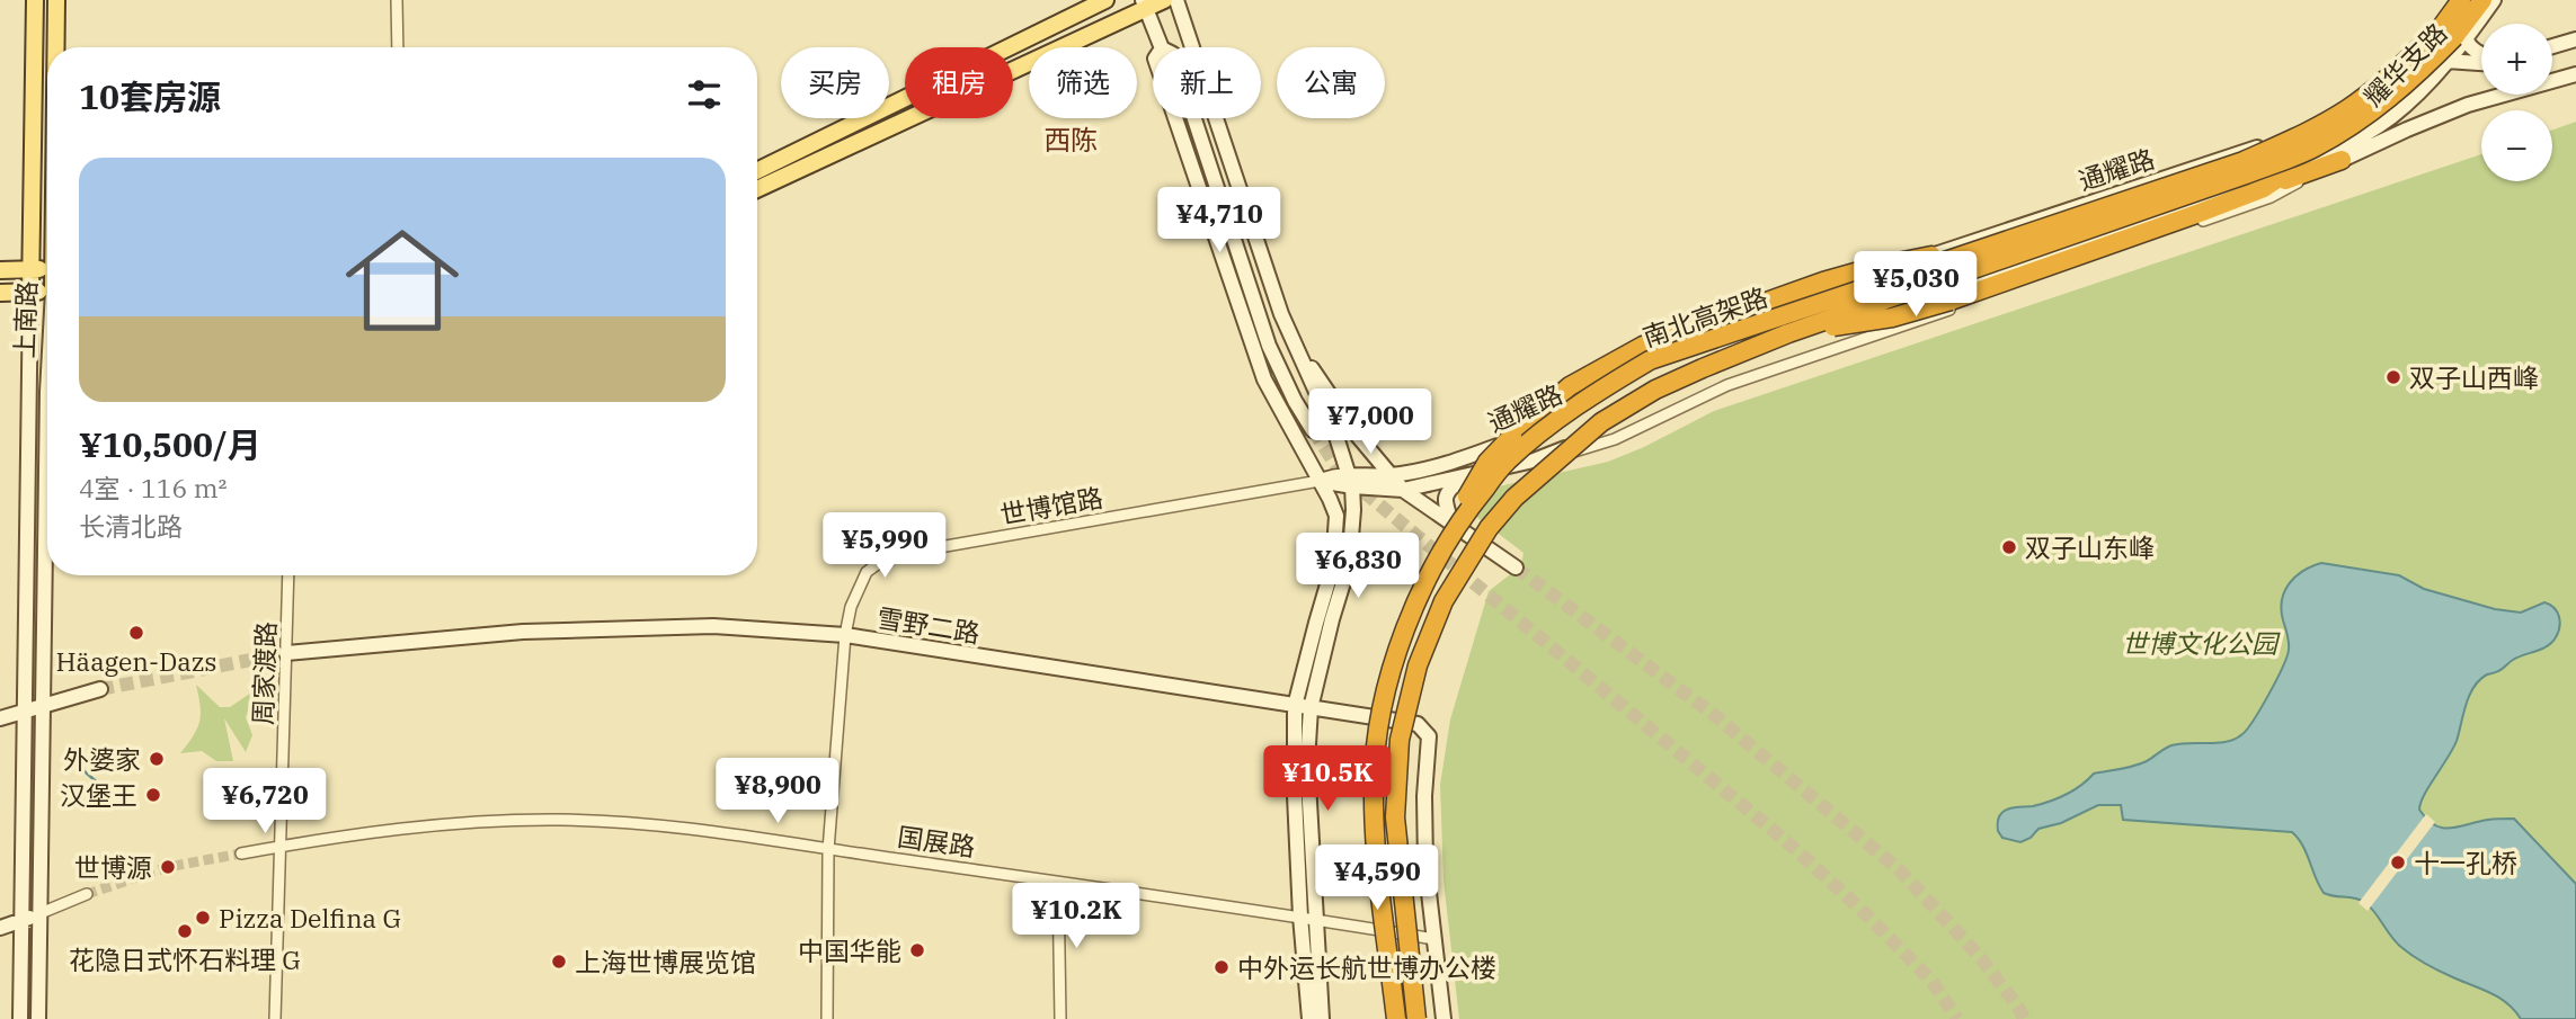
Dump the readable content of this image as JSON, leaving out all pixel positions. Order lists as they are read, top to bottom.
{
  "streets": {
    "highway": ["南北高架路"],
    "main road": ["上南路"],
    "street": [
      "耀华支路",
      "通耀路",
      "世博馆路",
      "雪野二路",
      "周家渡路",
      "国展路"
    ]
  },
  "crossings": [
    ["耀华支路", "通耀路"],
    ["通耀路", "世博馆路"],
    ["世博馆路", "雪野二路"],
    ["世博馆路", "国展路"],
    ["雪野二路", "周家渡路"],
    ["雪野二路", "国展路"],
    ["周家渡路", "国展路"]
  ],
  "districts": ["西陈"],
  "parks": ["世博文化公园"],
  "places": [
    "双子山西峰",
    "双子山东峰",
    "Häagen-Dazs",
    "外婆家",
    "汉堡王",
    "十一孔桥",
    "世博源",
    "Pizza Delfina G",
    "花隐日式怀石料理 G",
    "中国华能",
    "上海世博展览馆",
    "中外运长航世博办公楼"
  ],
  "page": {
    "map_buttons": ["+", "−"],
    "chip": [
      "买房",
      "租房",
      "筛选",
      "新上",
      "公寓"
    ],
    "heading": "10套房源",
    "list": [
      {
        "name": "¥10,500/月",
        "note": "4室 · 116 m² · 长清北路"
      }
    ],
    "price": [
      "¥4,710",
      "¥5,030",
      "¥7,000",
      "¥5,990",
      "¥6,830",
      "¥10.5K",
      "¥8,900",
      "¥6,720",
      "¥4,590",
      "¥10.2K"
    ]
  }
}
